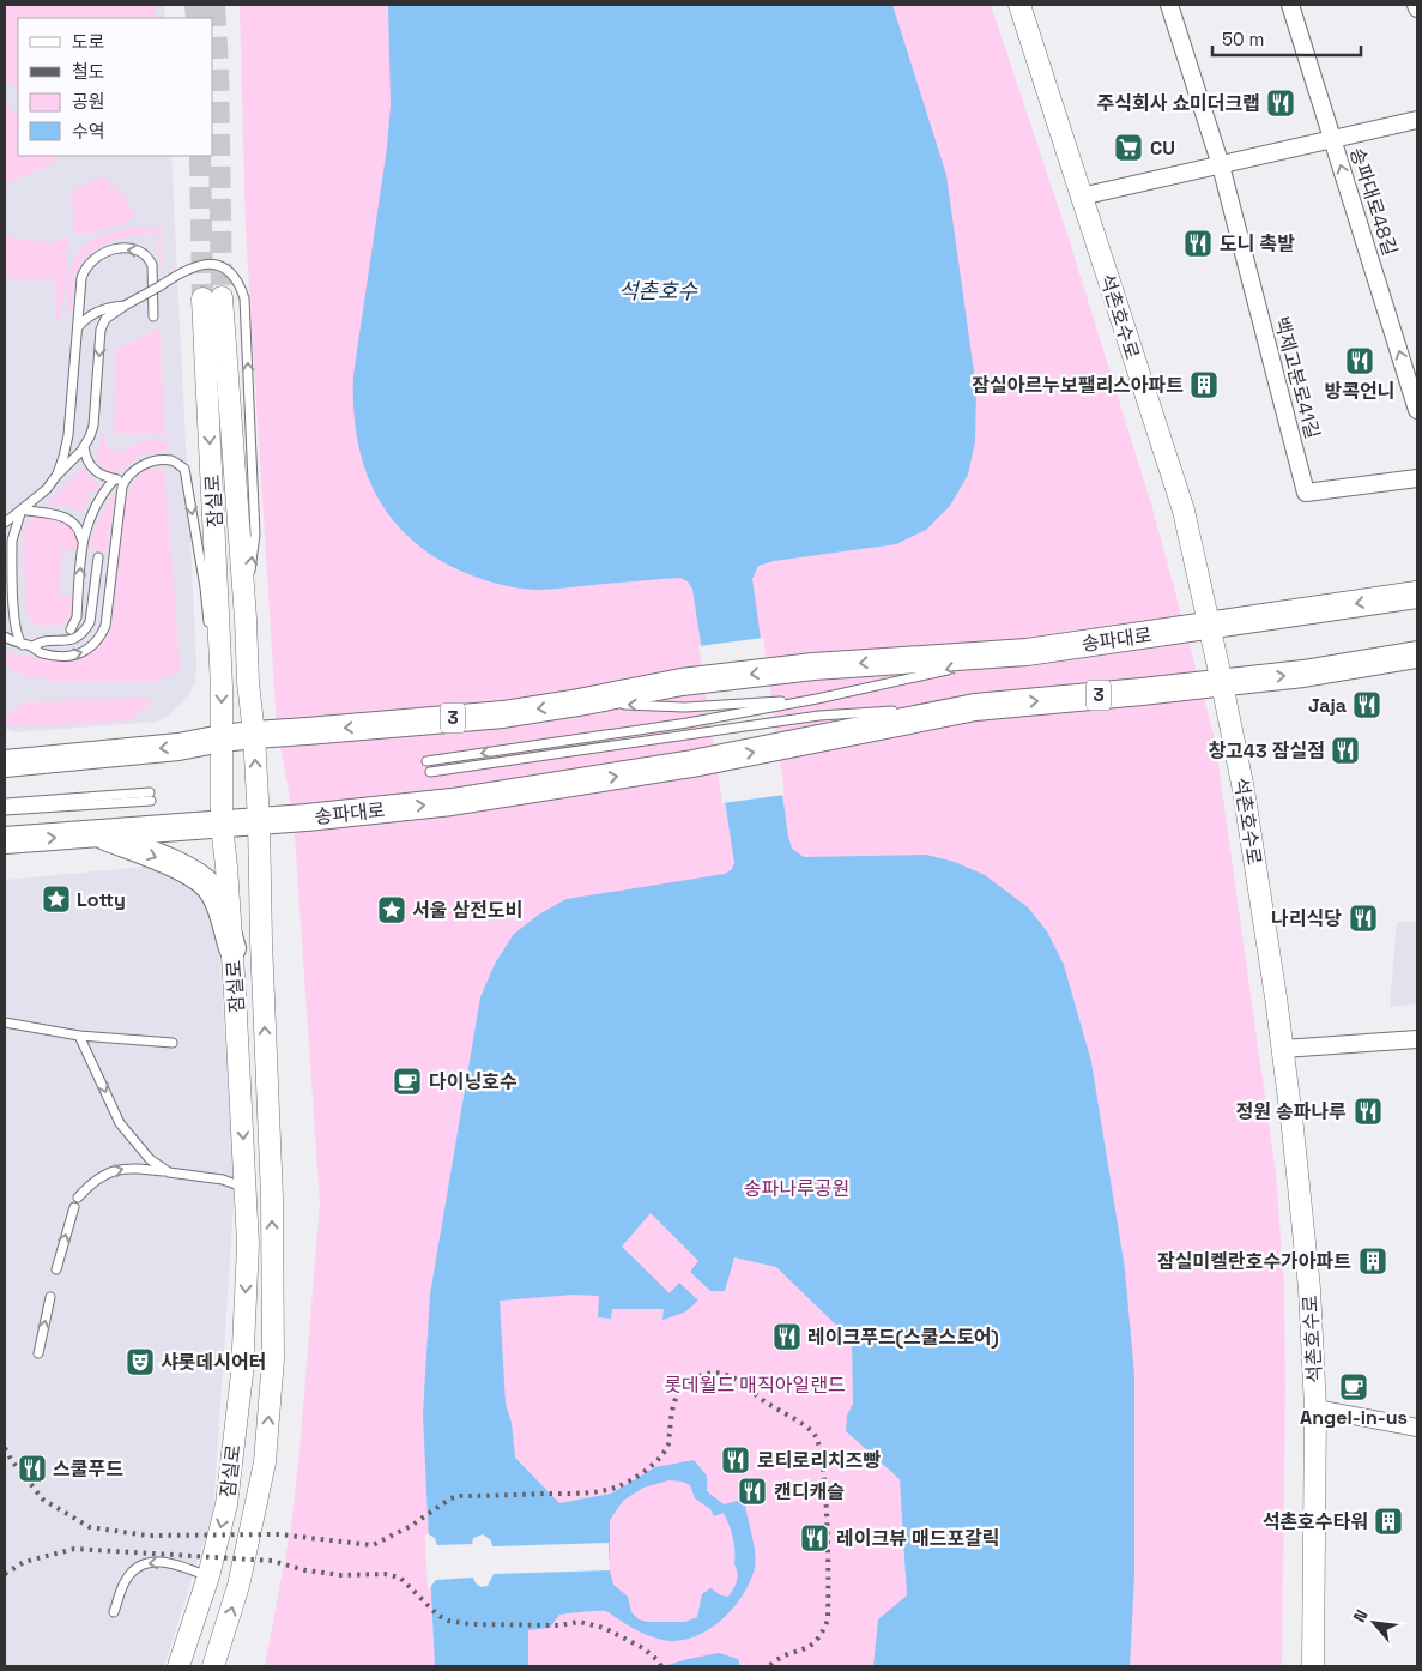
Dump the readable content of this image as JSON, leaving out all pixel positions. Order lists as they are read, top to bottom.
{
  "streets": {
    "main road": ["송파대로", "3"],
    "street": [
      "송파대로48길",
      "석촌호수로",
      "백제고분로41길",
      "잠실로"
    ]
  },
  "crossings": [
    ["석촌호수로", "송파대로"],
    ["석촌호수로", "3"],
    ["잠실로", "송파대로"],
    ["잠실로", "3"],
    ["송파대로", "3"]
  ],
  "one_way": ["송파대로48길"],
  "water": ["석촌호수"],
  "parks": ["송파나루공원", "롯데월드 매직아일랜드"],
  "places": {
    "restaurant": [
      "주식회사 쇼미더크랩",
      "도니 촉발",
      "방콕언니",
      "Jaja",
      "창고43 잠실점",
      "나리식당",
      "정원 송파나루",
      "레이크푸드(스쿨스토어)",
      "로티로리치즈빵",
      "스쿨푸드",
      "캔디캐슬",
      "레이크뷰 매드포갈릭"
    ],
    "supermarket": ["CU"],
    "building": ["잠실아르누보팰리스아파트", "잠실미켈란호수가아파트", "석촌호수타워"],
    "place": ["Lotty", "서울 삼전도비"],
    "cafe": ["다이닝호수", "Angel-in-us"],
    "theatre": ["샤롯데시어터"]
  },
  "legend": [
    "도로",
    "철도",
    "공원",
    "수역"
  ],
  "scale_bar": "50 m",
  "north": "top left"
}
